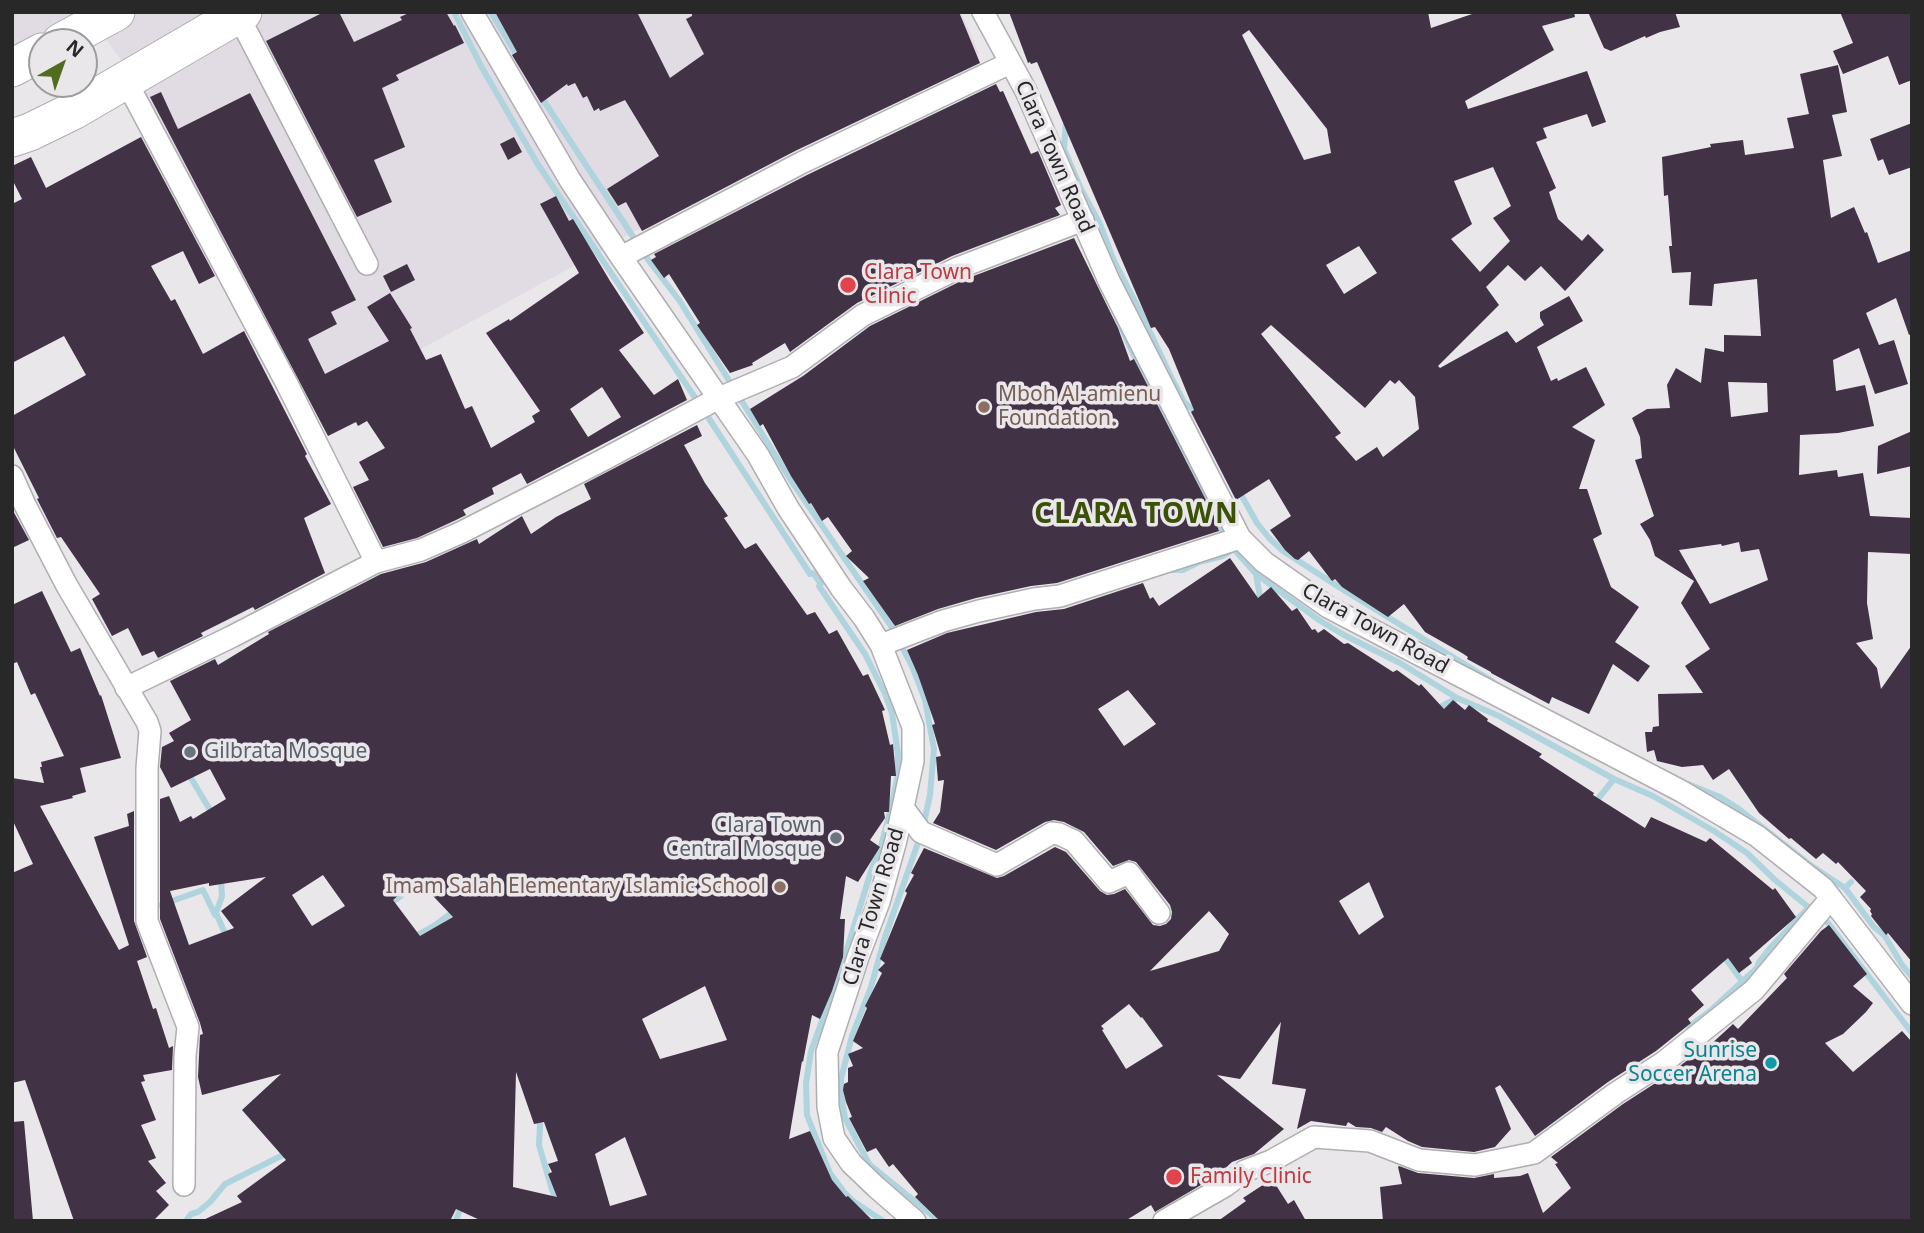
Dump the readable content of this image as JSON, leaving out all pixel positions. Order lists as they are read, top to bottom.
{
  "streets": {
    "street": ["Clara Town Road"]
  },
  "districts": ["CLARA TOWN"],
  "places": [
    "Clara Town Clinic",
    "Mboh Al-amienu Foundation.",
    "Gilbrata Mosque",
    "Clara Town Central Mosque",
    "Imam Salah Elementary Islamic School",
    "Sunrise Soccer Arena",
    "Family Clinic"
  ],
  "north": "top right"
}
